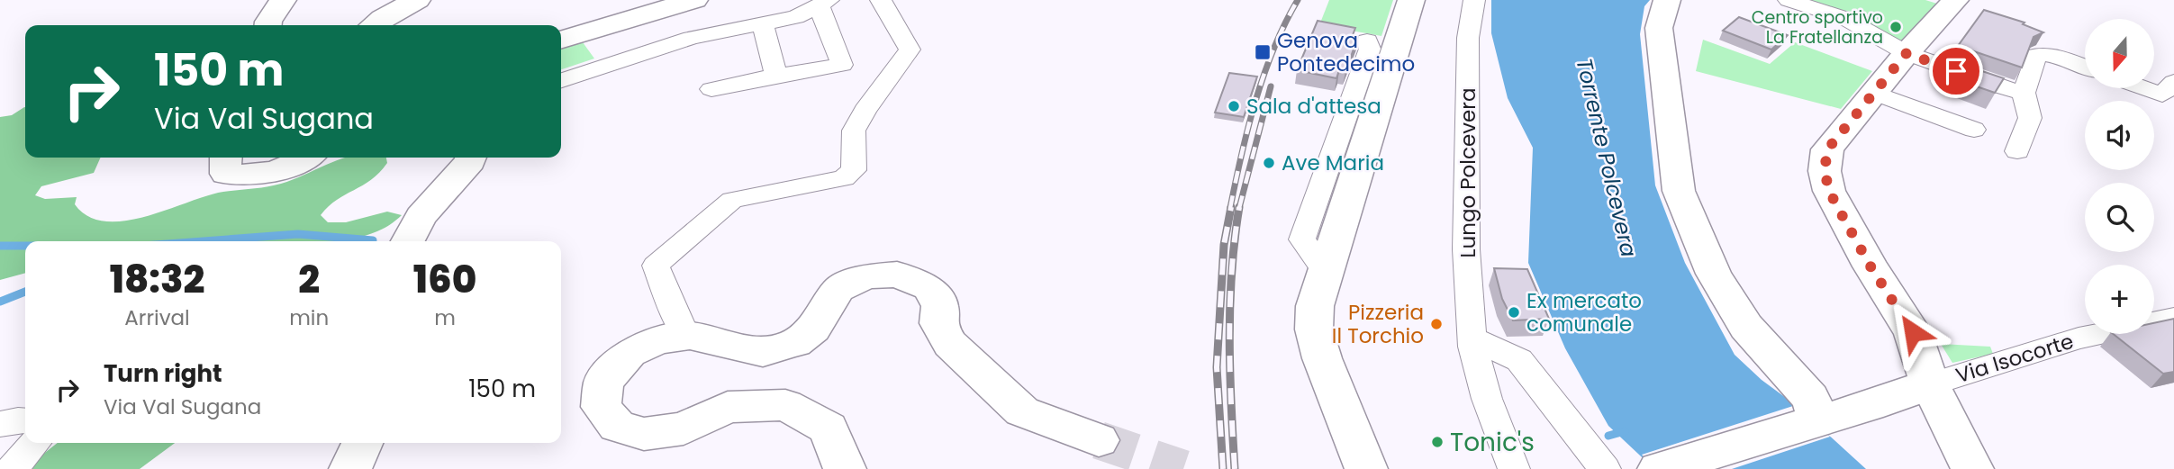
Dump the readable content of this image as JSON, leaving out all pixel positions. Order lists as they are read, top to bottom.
{
  "streets": {
    "main road": ["Via Isocorte"],
    "street": ["Lungo Polcevera"]
  },
  "water": ["Torrente Polcevera"],
  "places": {
    "other": [
      "Centro sportivo La Fratellanza",
      "Sala d'attesa",
      "Ave Maria",
      "Ex mercato comunale",
      "Pizzeria Il Torchio",
      "Tonic's"
    ],
    "transit": ["Genova Pontedecimo"]
  },
  "north": "bottom",
  "page": {
    "map_buttons": "+",
    "turn": ["150 m", "Via Val Sugana"],
    "eta": [
      "18:32",
      "Arrival",
      "2",
      "min",
      "160",
      "m"
    ],
    "list": [
      {
        "name": "Turn right",
        "note": "Via Val Sugana",
        "value": "150 m"
      }
    ]
  }
}
